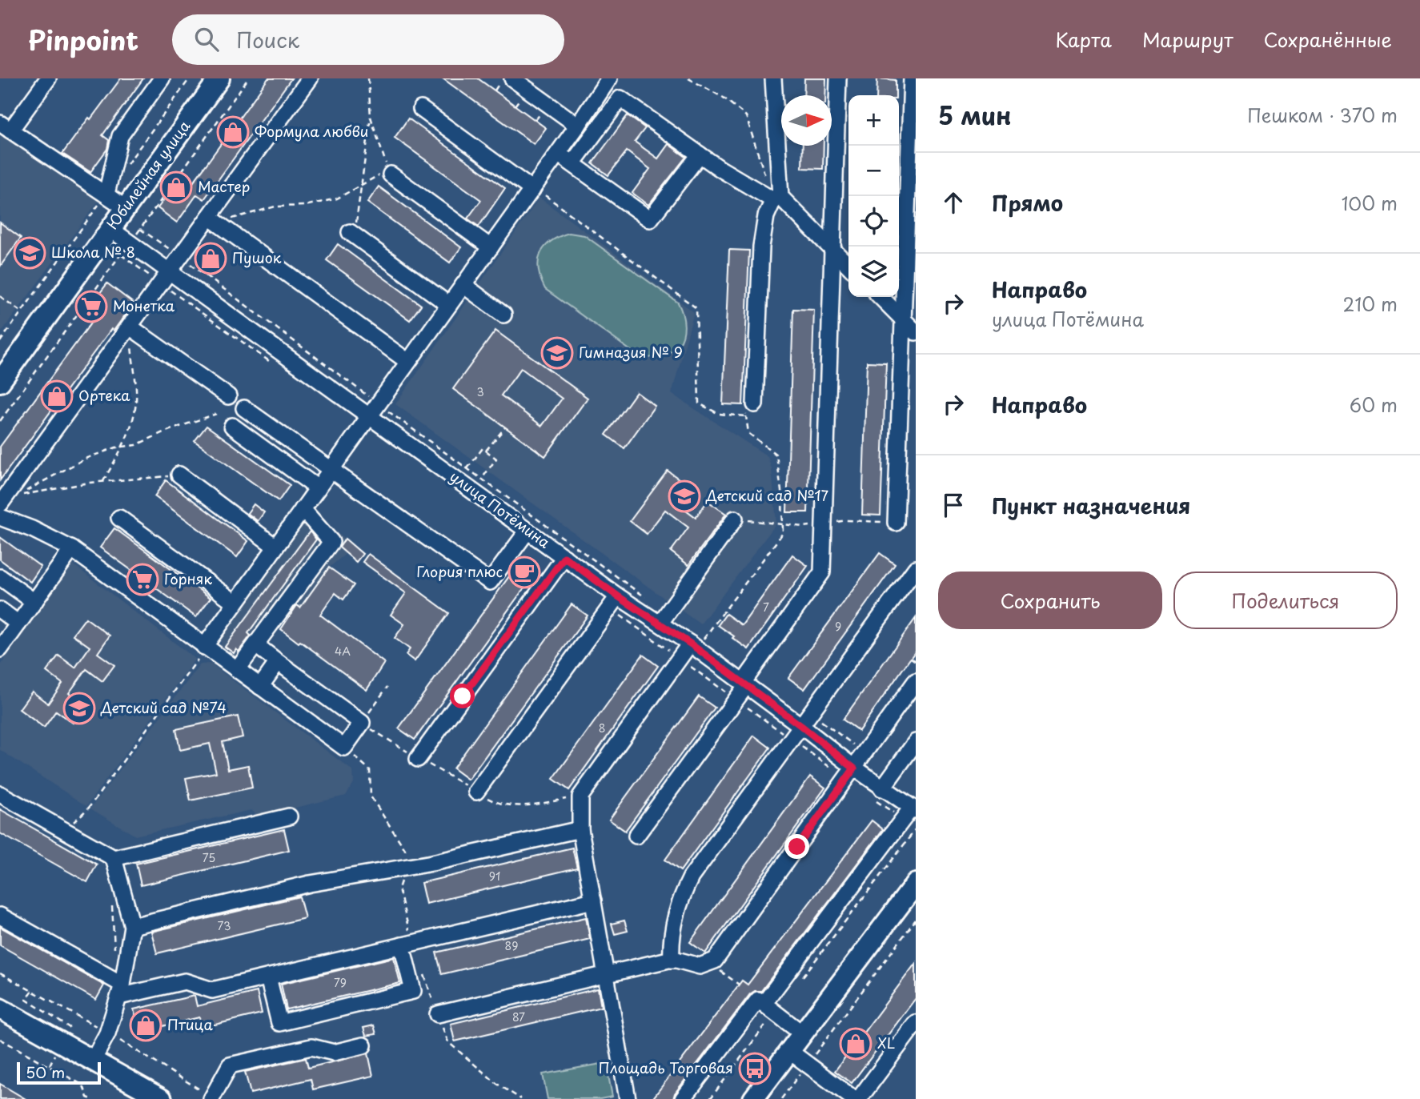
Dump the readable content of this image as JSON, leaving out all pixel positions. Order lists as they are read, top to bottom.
{
  "streets": {
    "main road": ["Юбилейная улица"],
    "street": ["улица Потёмина"]
  },
  "crossings": [
    ["Юбилейная улица", "улица Потёмина"]
  ],
  "places": {
    "shop": [
      "Формула любви",
      "Мастер",
      "Пушок",
      "Ортека",
      "Птица",
      "XL"
    ],
    "school or university": [
      "Школа № 8",
      "Гимназия № 9",
      "Детский сад №17",
      "Детский сад №74"
    ],
    "supermarket": ["Монетка", "Горняк"],
    "cafe": ["Глория плюс"],
    "bus stop": ["Площадь Торговая"]
  },
  "house_numbers": [
    "3",
    "7",
    "9",
    "4А",
    "8",
    "75",
    "91",
    "73",
    "89",
    "79",
    "87"
  ],
  "scale_bar": "50 m",
  "north": "right",
  "page": {
    "header": "Pinpoint",
    "search": "Поиск",
    "nav": ["Карта", "Маршрут", "Сохранённые"],
    "heading": ["5 мин", "Пешком · 370 m"],
    "map_buttons": ["+", "−"],
    "list": [
      ["Прямо", "100 m"],
      ["Направо", "улица Потёмина", "210 m"],
      ["Направо", "60 m"],
      "Пункт назначения"
    ],
    "buttons": ["Сохранить", "Поделиться"],
    "scale": "50 m"
  }
}
